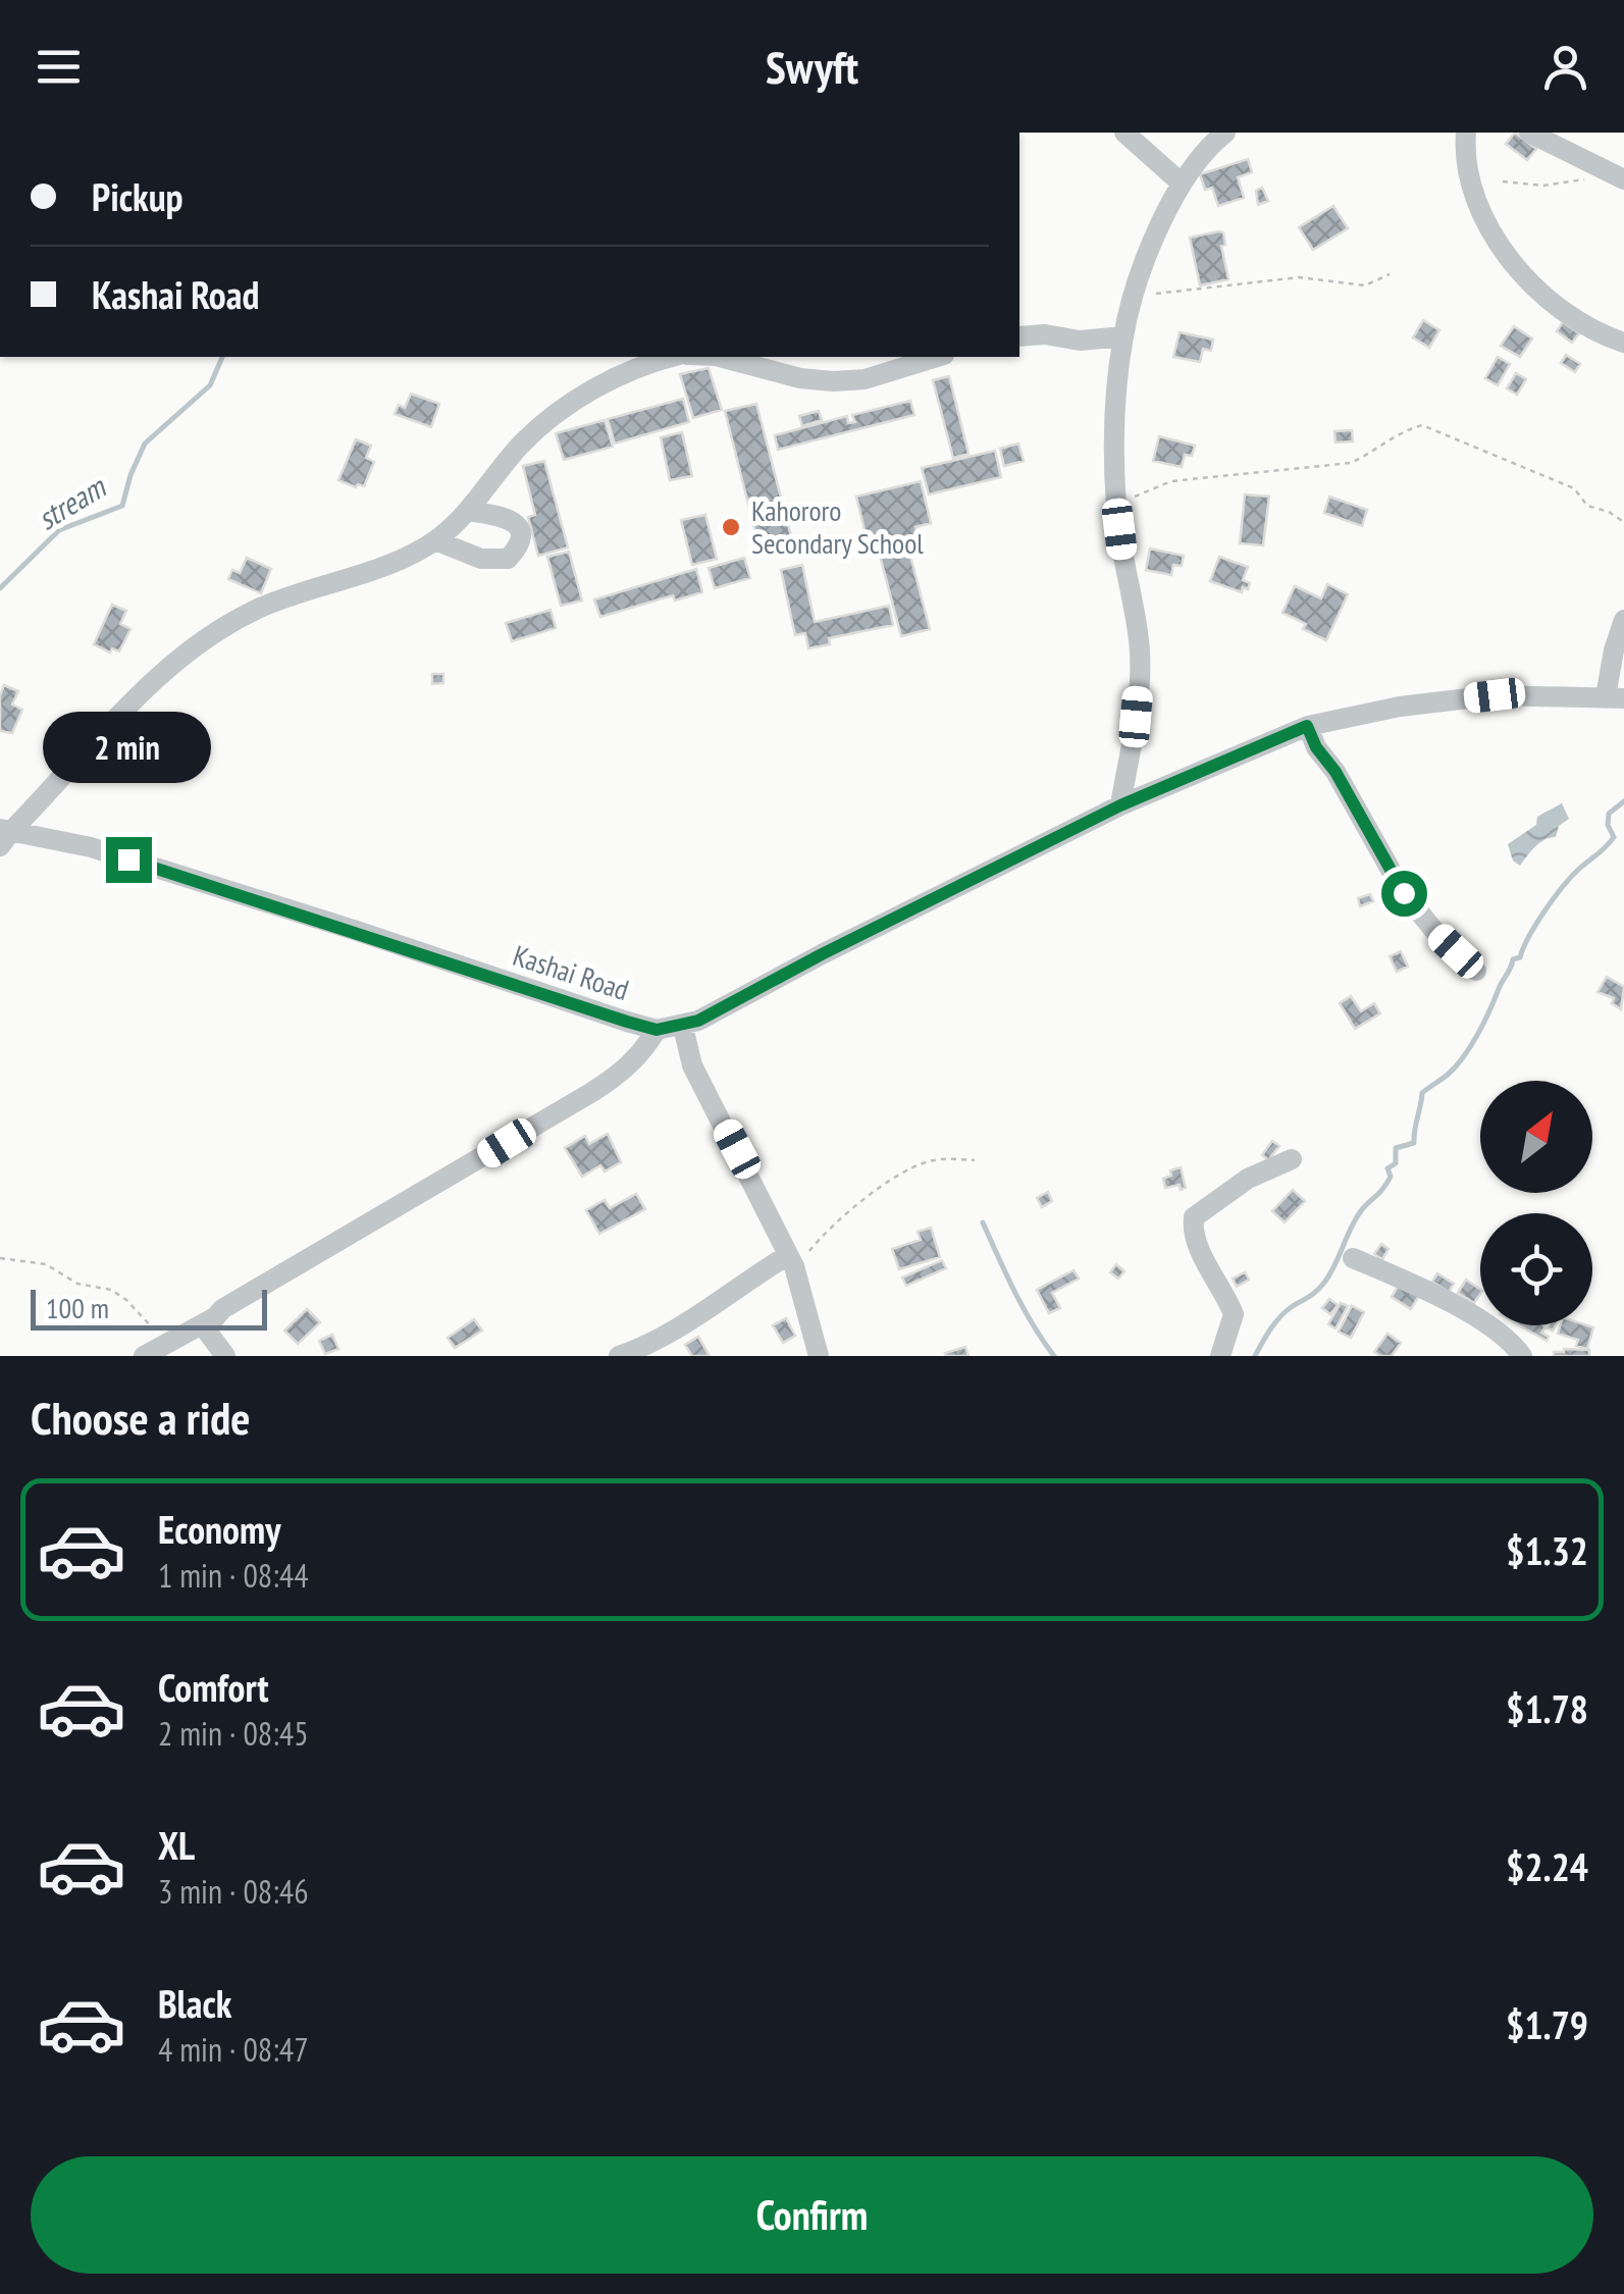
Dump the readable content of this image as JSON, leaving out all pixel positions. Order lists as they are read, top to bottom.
{
  "streets": {
    "street": ["Kashai Road"]
  },
  "water": ["stream"],
  "places": ["Kahororo Secondary School"],
  "scale_bar": "100 m",
  "north": "top right",
  "page": {
    "header": "Swyft",
    "banner": ["Pickup", "Kashai Road"],
    "bubble": "2 min",
    "scale": "100 m",
    "heading": "Choose a ride",
    "list": [
      {
        "name": "Economy",
        "note": "1 min · 08:44",
        "value": "$1.32"
      },
      {
        "name": "Comfort",
        "note": "2 min · 08:45",
        "value": "$1.78"
      },
      {
        "name": "XL",
        "note": "3 min · 08:46",
        "value": "$2.24"
      },
      {
        "name": "Black",
        "note": "4 min · 08:47",
        "value": "$1.79"
      }
    ],
    "buttons": "Confirm"
  }
}
